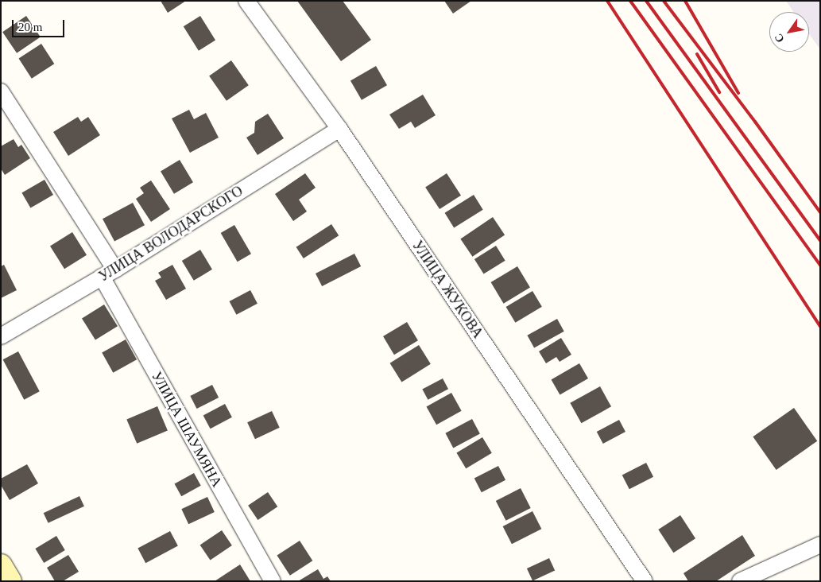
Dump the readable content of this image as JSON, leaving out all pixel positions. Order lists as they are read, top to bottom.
{
  "streets": {
    "street": ["УЛИЦА ВОЛОДАРСКОГО", "УЛИЦА ЖУКОВА", "УЛИЦА ШАУМЯНА"]
  },
  "crossings": [
    ["УЛИЦА ВОЛОДАРСКОГО", "УЛИЦА ЖУКОВА"],
    ["УЛИЦА ВОЛОДАРСКОГО", "УЛИЦА ШАУМЯНА"]
  ],
  "scale_bar": "20 m",
  "north": "bottom left"
}
